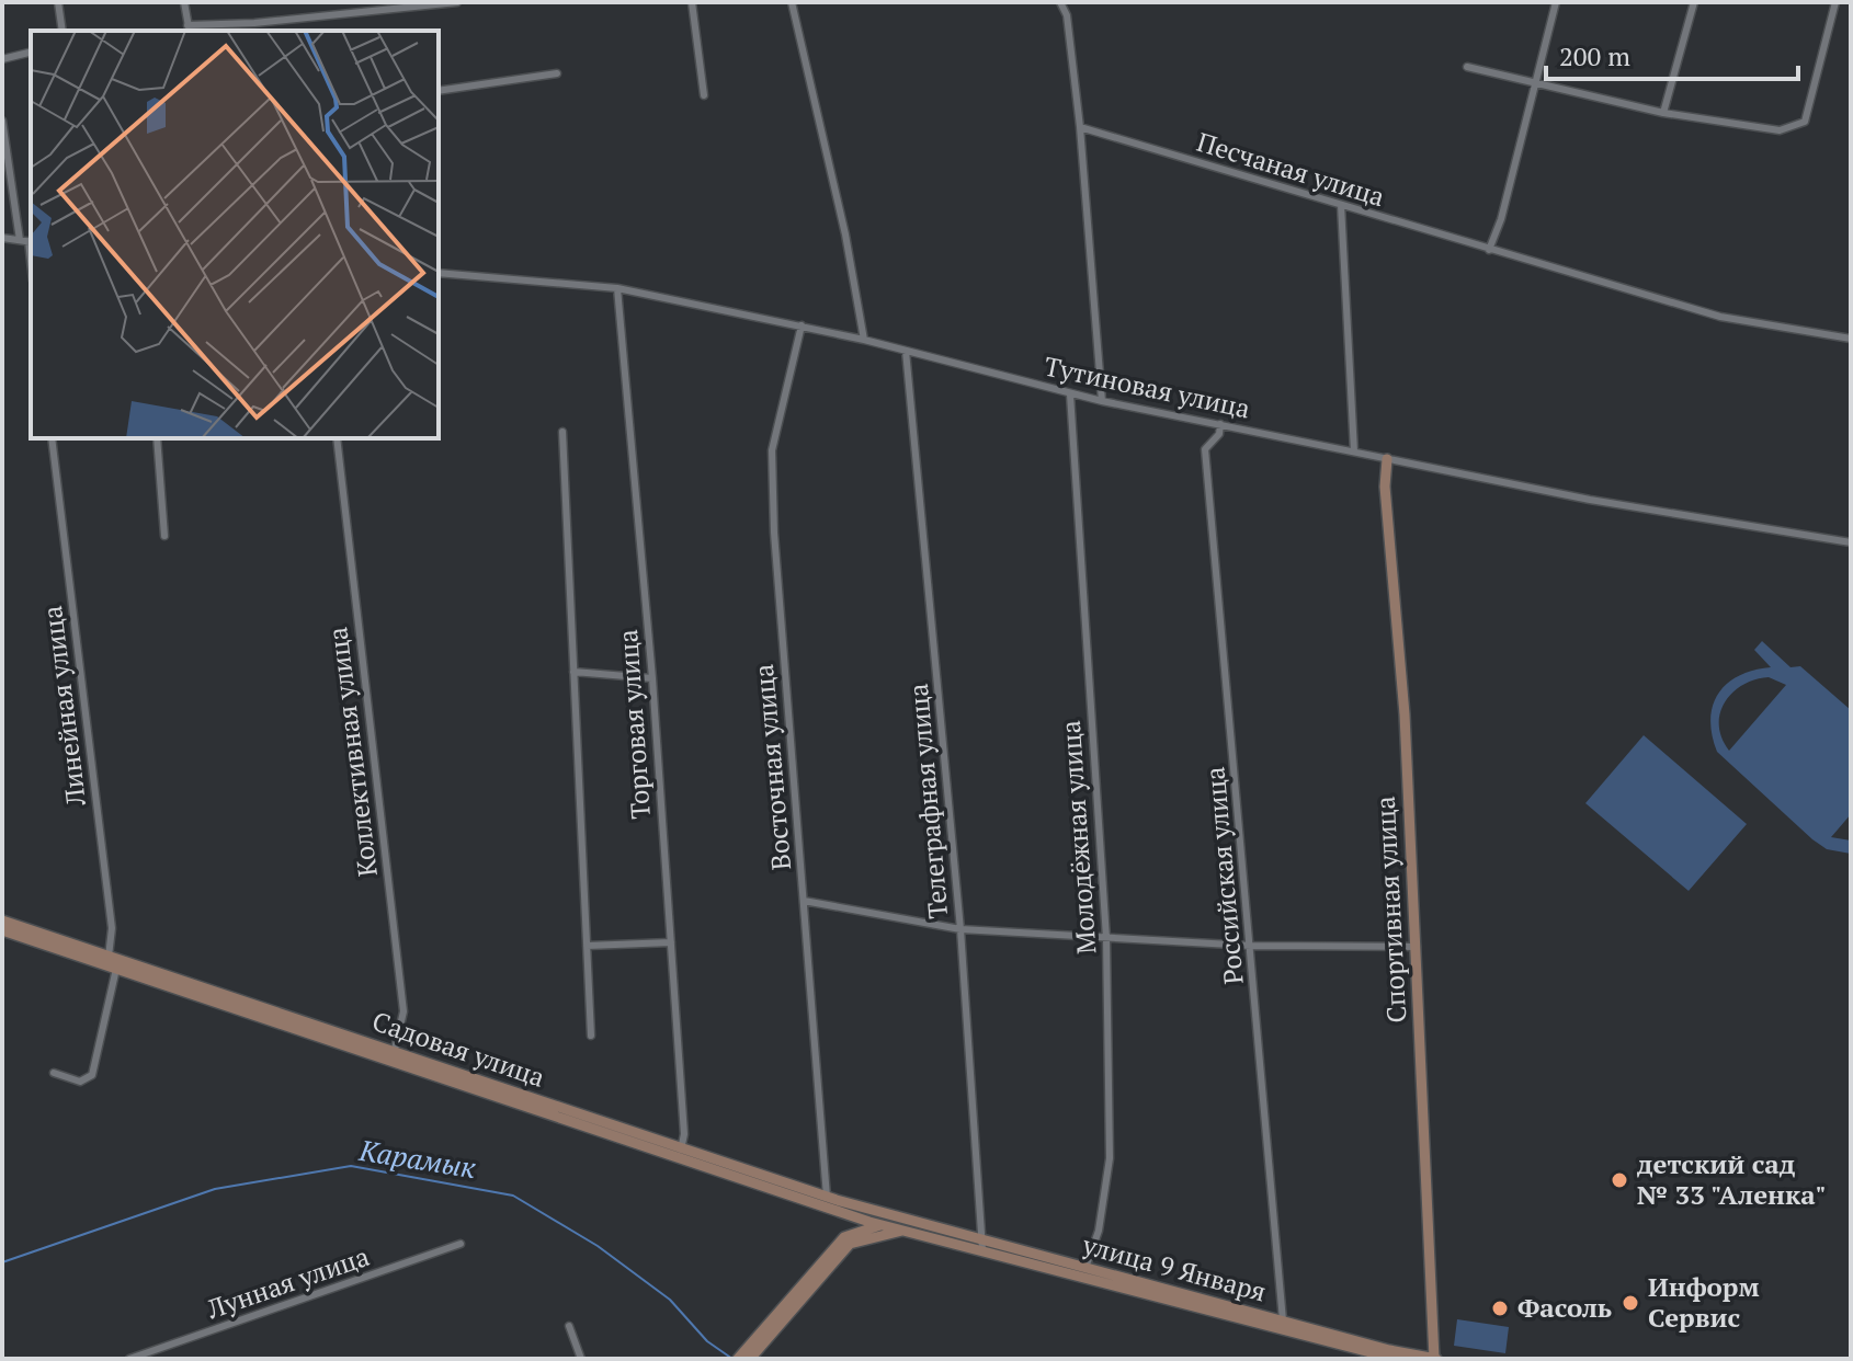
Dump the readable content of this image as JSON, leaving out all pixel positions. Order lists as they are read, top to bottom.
{
  "streets": {
    "street": [
      "Песчаная улица",
      "Тутиновая улица",
      "Линейная улица",
      "Торговая улица",
      "Коллективная улица",
      "Восточная улица",
      "Телеграфная улица",
      "Молодёжная улица",
      "Российская улица",
      "Спортивная улица",
      "Садовая улица",
      "улица 9 Января",
      "Лунная улица"
    ]
  },
  "crossings": [
    ["Тутиновая улица", "Торговая улица"],
    ["Тутиновая улица", "Восточная улица"],
    ["Тутиновая улица", "Телеграфная улица"],
    ["Тутиновая улица", "Молодёжная улица"],
    ["Тутиновая улица", "Российская улица"],
    ["Тутиновая улица", "Спортивная улица"],
    ["Линейная улица", "Садовая улица"],
    ["Торговая улица", "Садовая улица"],
    ["Коллективная улица", "Садовая улица"],
    ["Восточная улица", "Садовая улица"],
    ["Телеграфная улица", "улица 9 Января"],
    ["Молодёжная улица", "улица 9 Января"],
    ["Российская улица", "улица 9 Января"],
    ["Спортивная улица", "улица 9 Января"],
    ["Садовая улица", "улица 9 Января"]
  ],
  "water": ["Карамык"],
  "places": ["детский сад № 33 \"Аленка\"", "Информ Сервис", "Фасоль"],
  "scale_bar": "200 m"
}
